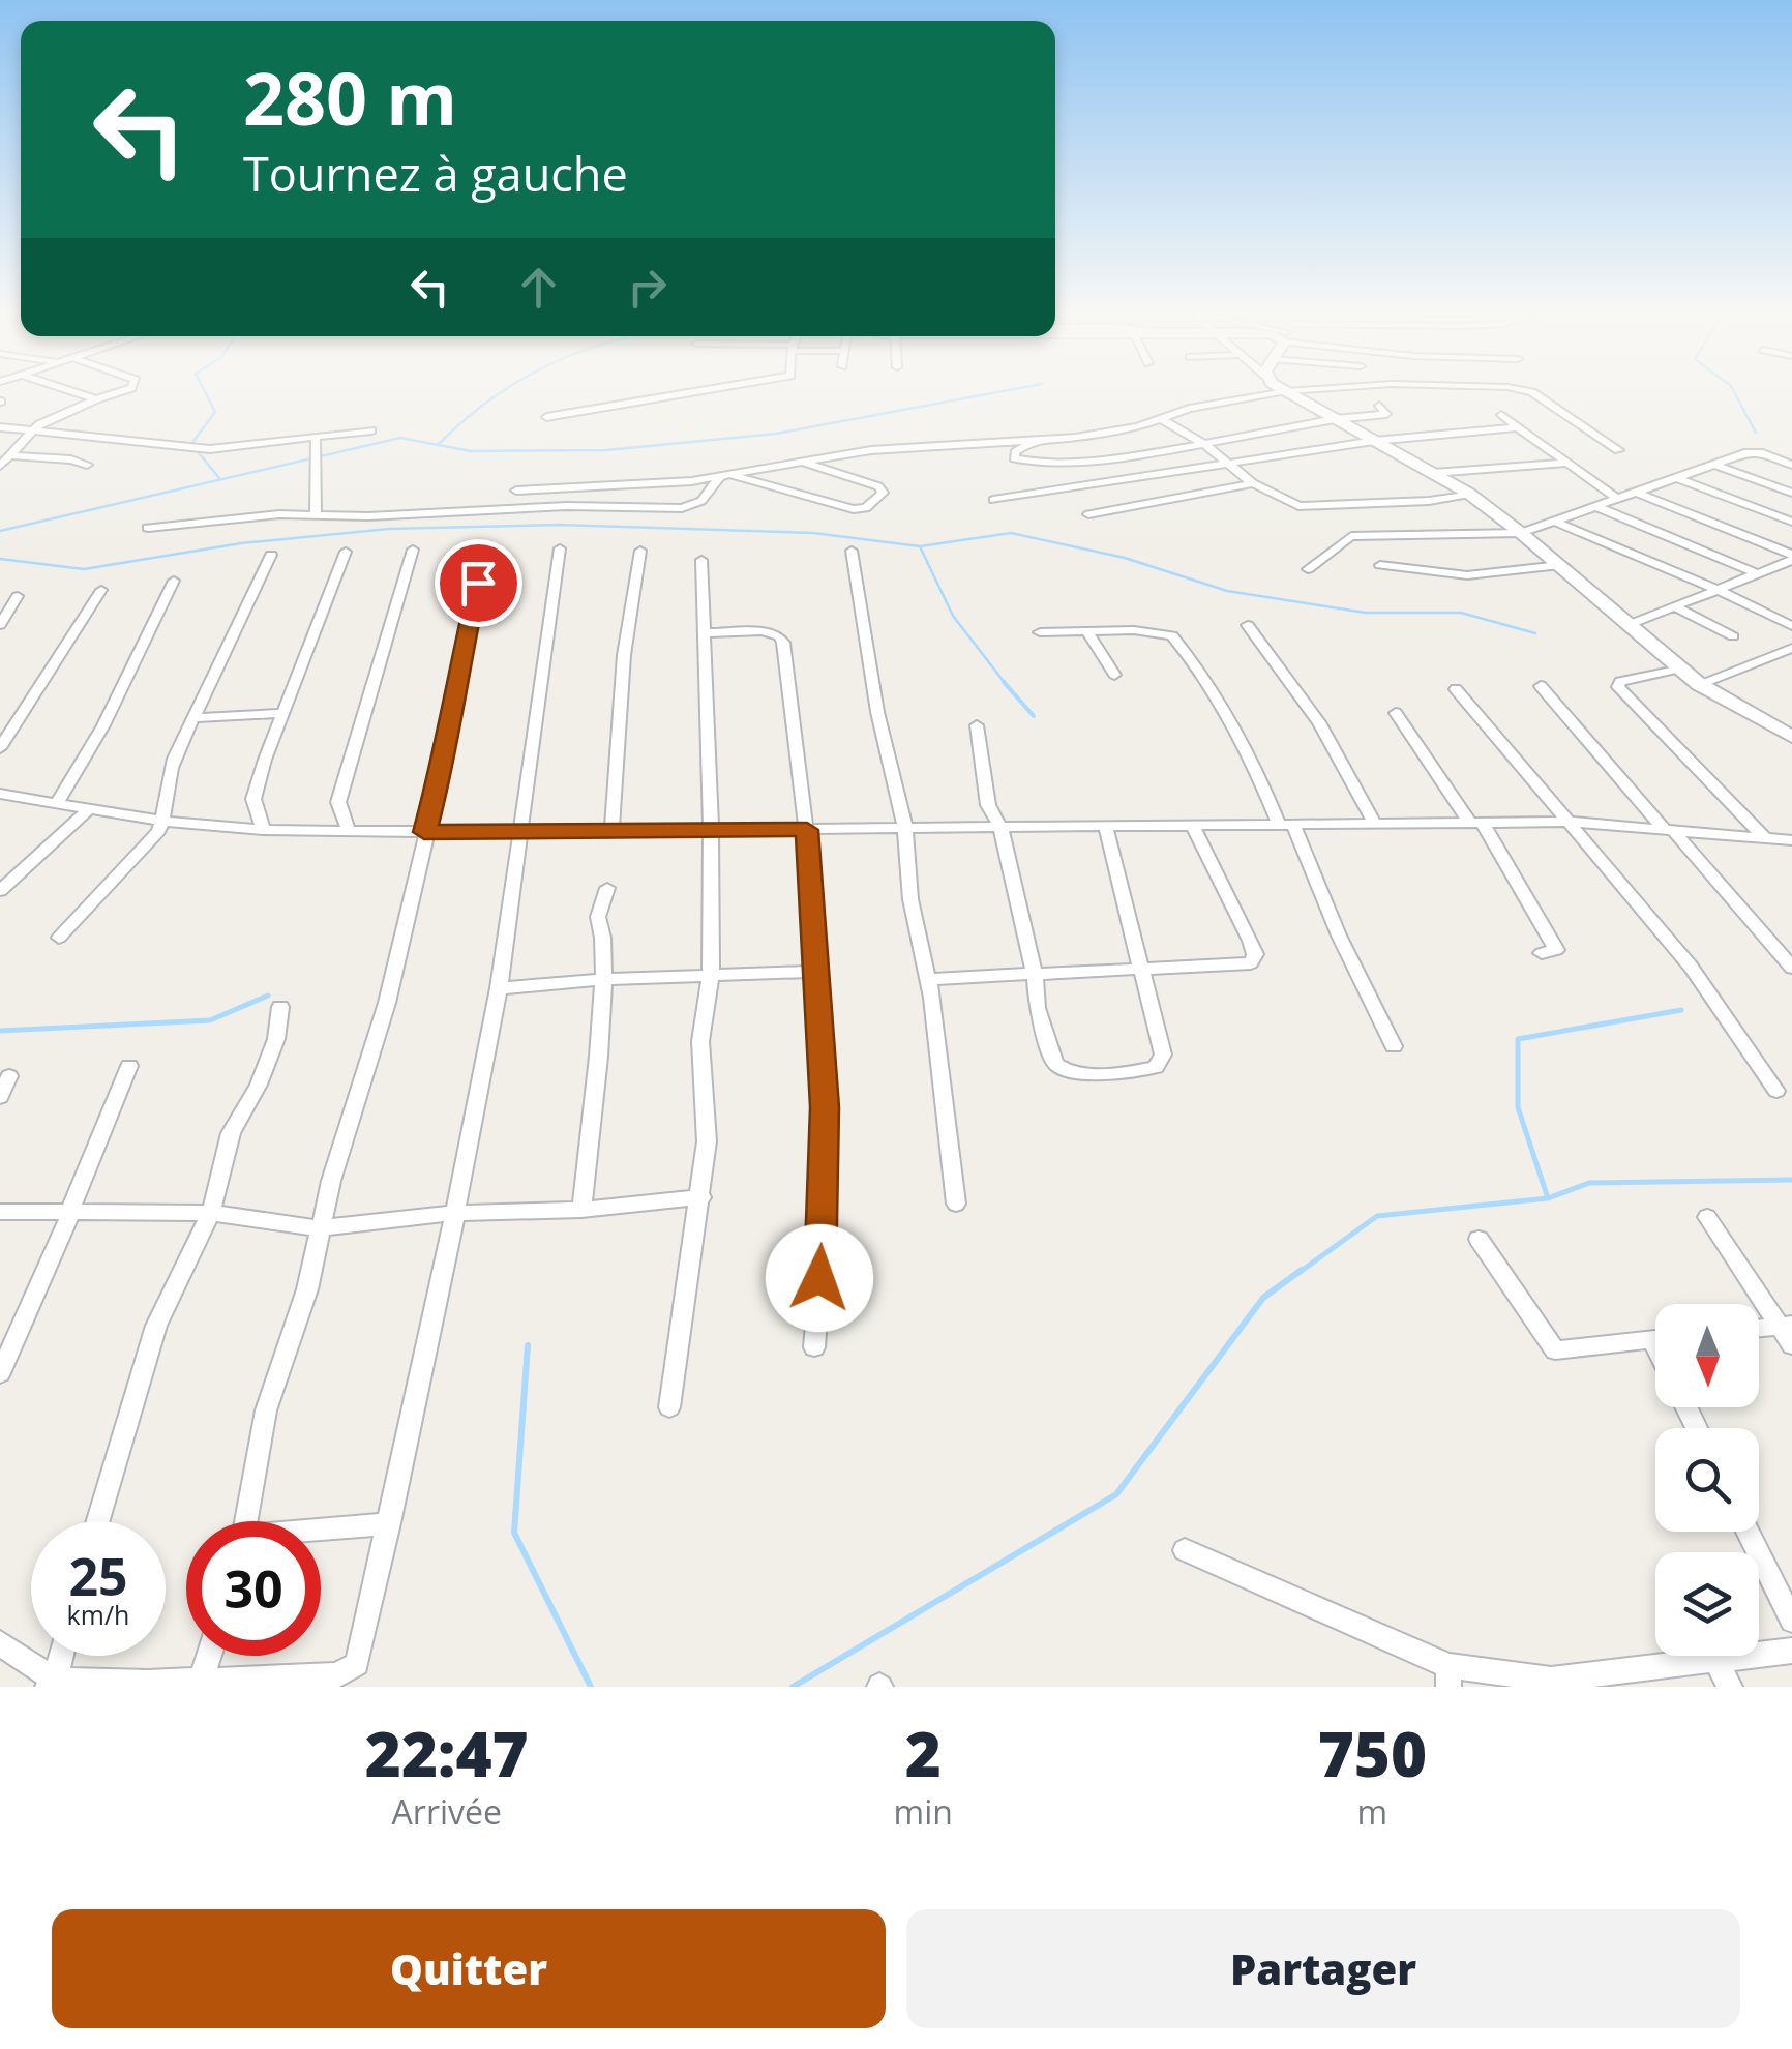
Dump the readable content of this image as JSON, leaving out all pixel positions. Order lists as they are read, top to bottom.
{
  "north": "bottom",
  "page": {
    "turn": ["280 m", "Tournez à gauche"],
    "speed": "25 km/h",
    "limit": "30",
    "eta": [
      "22:47",
      "Arrivée",
      "2",
      "min",
      "750",
      "m"
    ],
    "buttons": ["Quitter", "Partager"]
  }
}
